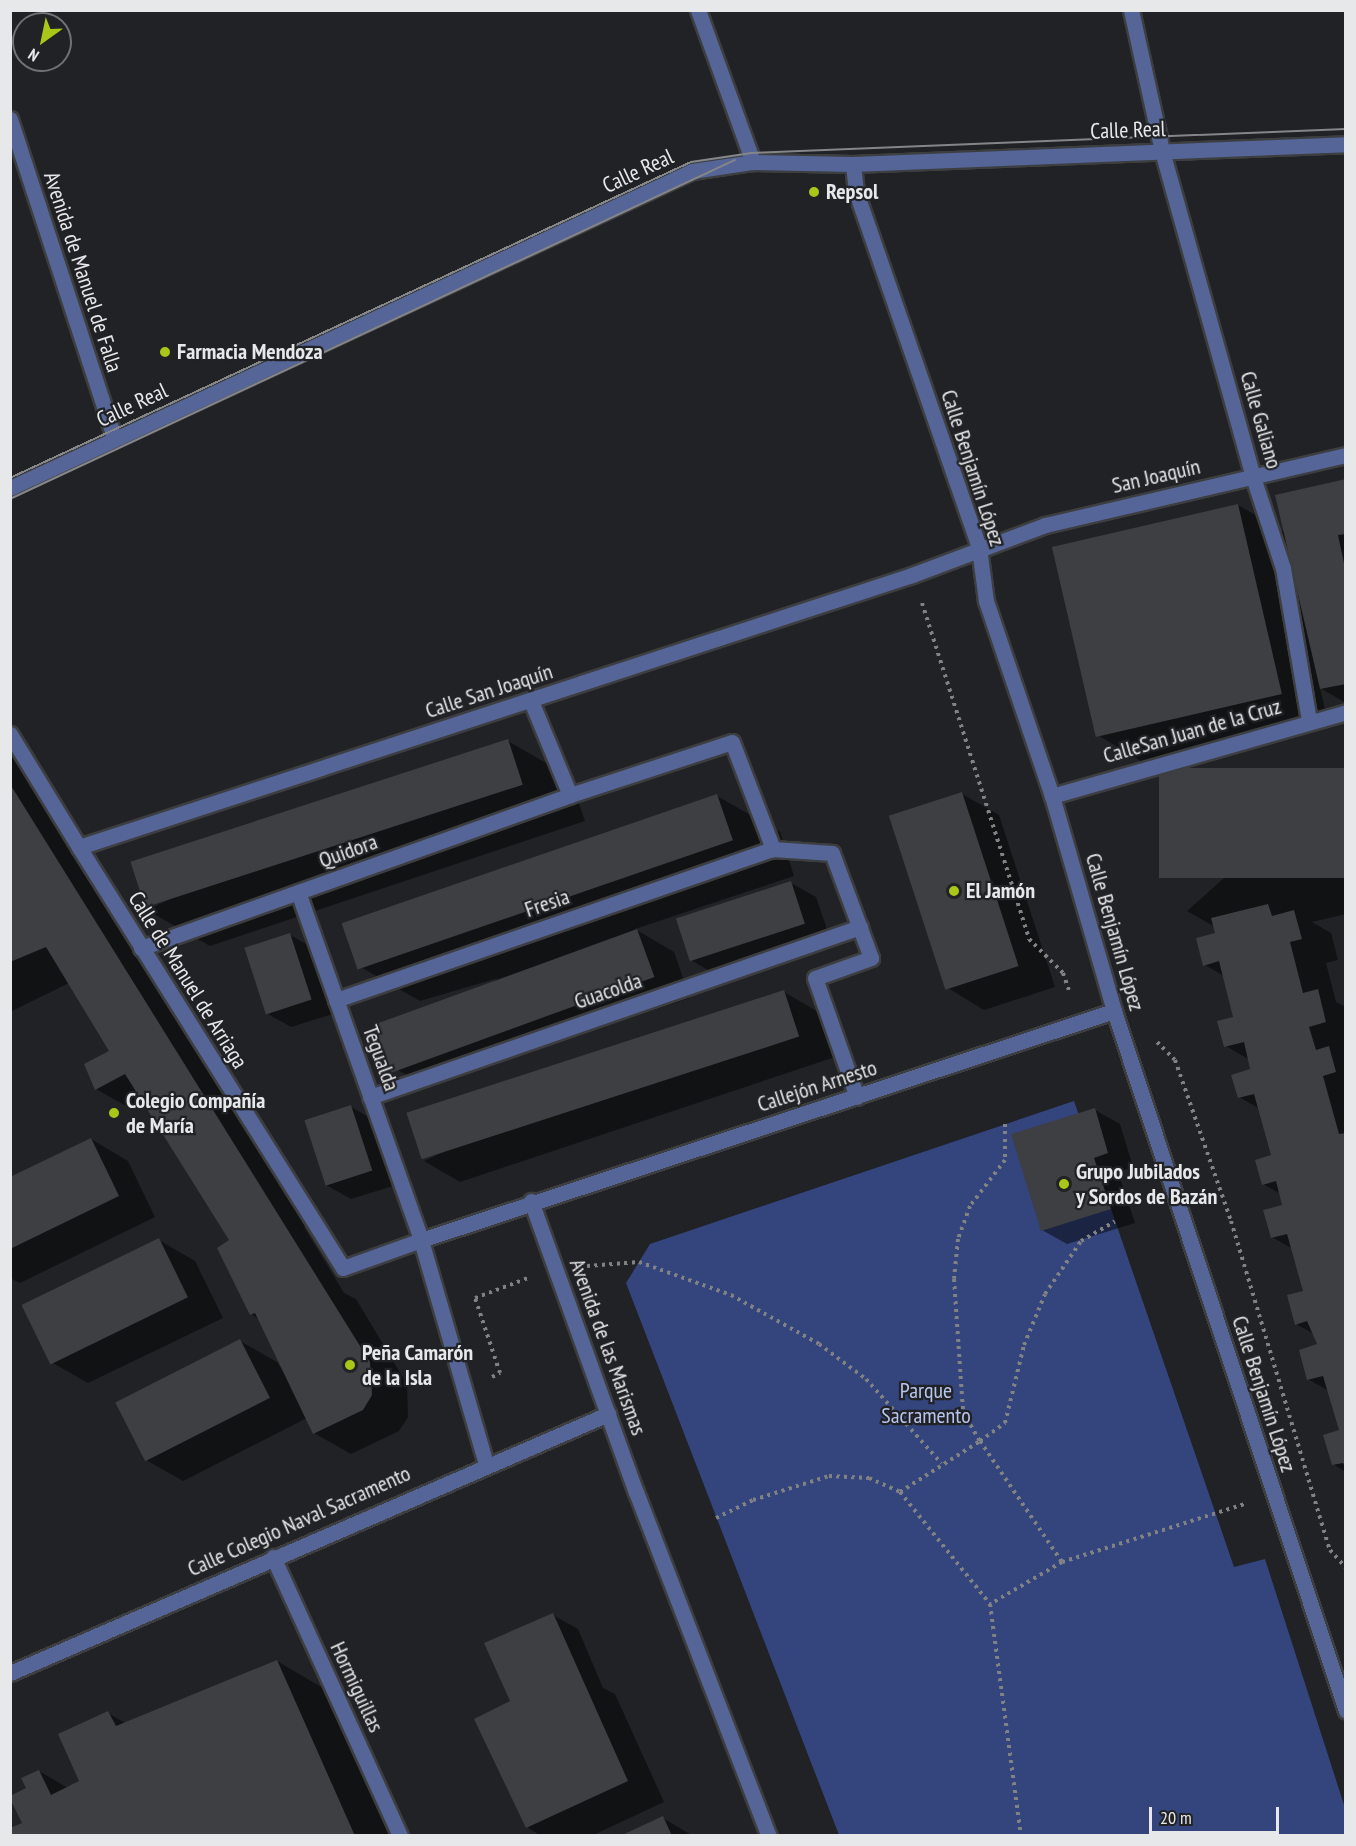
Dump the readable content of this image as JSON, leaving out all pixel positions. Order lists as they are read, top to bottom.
{
  "streets": {
    "street": [
      "Calle Real",
      "Avenida de Manuel de Falla",
      "Calle Galiano",
      "Calle Benjamín López",
      "San Joaquín",
      "Calle San Joaquín",
      "CalleSan Juan de la Cruz",
      "Quidora",
      "Fresia",
      "Calle de Manuel de Arriaga",
      "Guacolda",
      "Tegualda",
      "Callejón Arnesto",
      "Avenida de las Marismas",
      "Calle Colegio Naval Sacramento",
      "Hormiguillas"
    ]
  },
  "crossings": [
    ["Calle Real", "Avenida de Manuel de Falla"],
    ["Calle Real", "Calle Galiano"],
    ["Calle Real", "Calle Benjamín López"],
    ["Calle Galiano", "San Joaquín"],
    ["Calle Galiano", "CalleSan Juan de la Cruz"],
    ["Calle Benjamín López", "San Joaquín"],
    ["Calle Benjamín López", "CalleSan Juan de la Cruz"],
    ["Calle Benjamín López", "Callejón Arnesto"],
    ["San Joaquín", "Calle San Joaquín"],
    ["Calle San Joaquín", "Calle de Manuel de Arriaga"],
    ["Quidora", "Fresia"],
    ["Quidora", "Calle de Manuel de Arriaga"],
    ["Quidora", "Tegualda"],
    ["Fresia", "Tegualda"],
    ["Calle de Manuel de Arriaga", "Tegualda"],
    ["Guacolda", "Tegualda"],
    ["Callejón Arnesto", "Avenida de las Marismas"],
    ["Avenida de las Marismas", "Calle Colegio Naval Sacramento"],
    ["Calle Colegio Naval Sacramento", "Hormiguillas"]
  ],
  "parks": ["Parque Sacramento"],
  "places": [
    "Repsol",
    "Farmacia Mendoza",
    "El Jamón",
    "Colegio Compañía de María",
    "Grupo Jubilados y Sordos de Bazán",
    "Peña Camarón de la Isla"
  ],
  "scale_bar": "20 m",
  "north": "bottom left"
}
